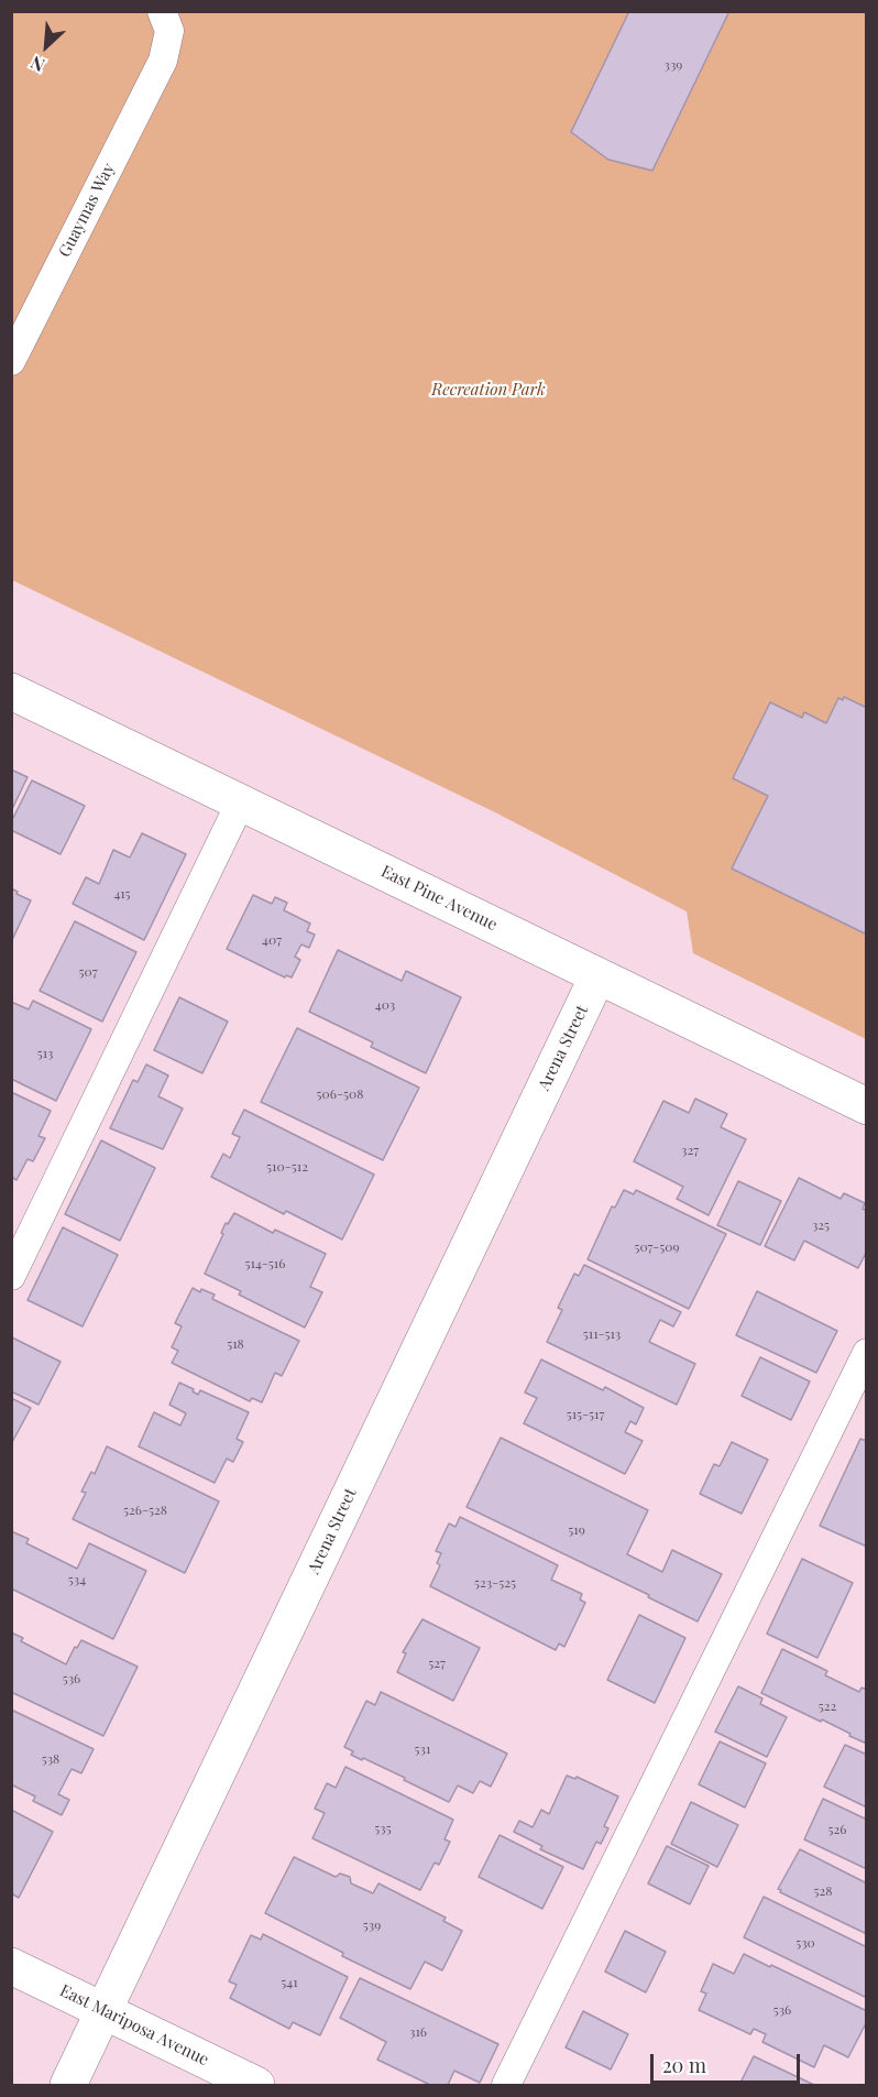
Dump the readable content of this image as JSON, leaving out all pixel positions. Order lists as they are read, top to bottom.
{
  "streets": {
    "street": ["East Pine Avenue", "Arena Street", "East Mariposa Avenue"],
    "lane": ["Guaymas Way"]
  },
  "crossings": [
    ["East Pine Avenue", "Arena Street"],
    ["Arena Street", "East Mariposa Avenue"]
  ],
  "parks": ["Recreation Park"],
  "house_numbers": [
    "339",
    "415",
    "407",
    "507",
    "403",
    "513",
    "506-508",
    "327",
    "510-512",
    "325",
    "507-509",
    "514-516",
    "511-513",
    "518",
    "515-517",
    "526-528",
    "519",
    "534",
    "523-525",
    "527",
    "536",
    "522",
    "531",
    "538",
    "535",
    "526",
    "528",
    "539",
    "530",
    "541",
    "536",
    "316"
  ],
  "scale_bar": "20 m",
  "north": "bottom left"
}
